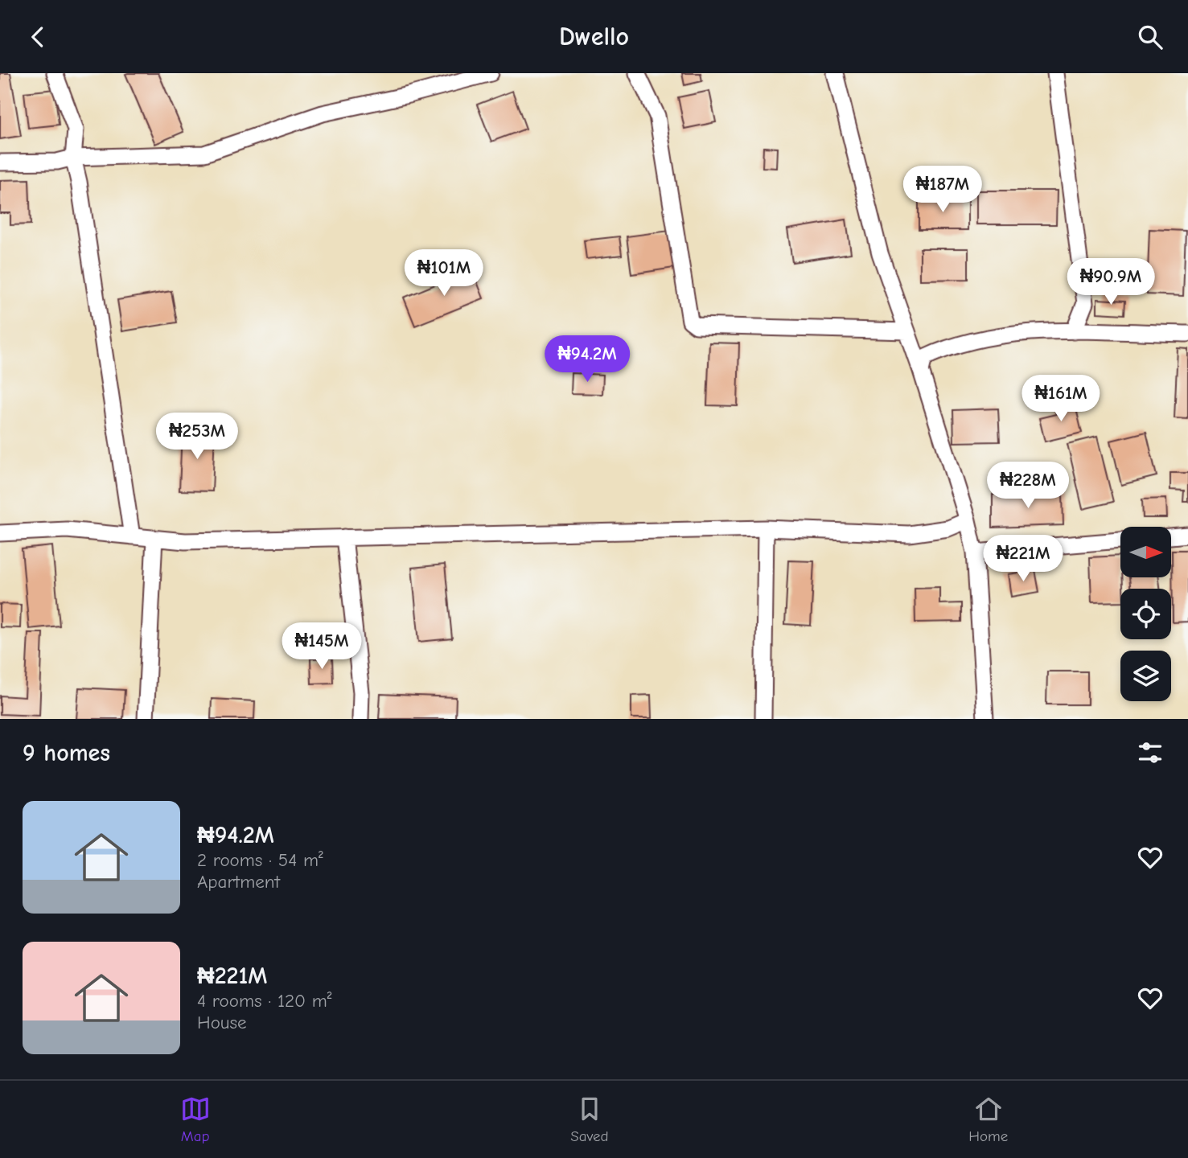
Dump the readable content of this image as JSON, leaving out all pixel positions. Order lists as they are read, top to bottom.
{
  "north": "right",
  "page": {
    "header": "Dwello",
    "price": [
      "₦187M",
      "₦101M",
      "₦90.9M",
      "₦94.2M",
      "₦161M",
      "₦253M",
      "₦228M",
      "₦221M",
      "₦145M"
    ],
    "heading": "9 homes",
    "list": [
      {
        "name": "₦94.2M",
        "note": "2 rooms · 54 m² · Apartment"
      },
      {
        "name": "₦221M",
        "note": "4 rooms · 120 m² · House"
      }
    ],
    "tabs": ["Map", "Saved", "Home"]
  }
}
